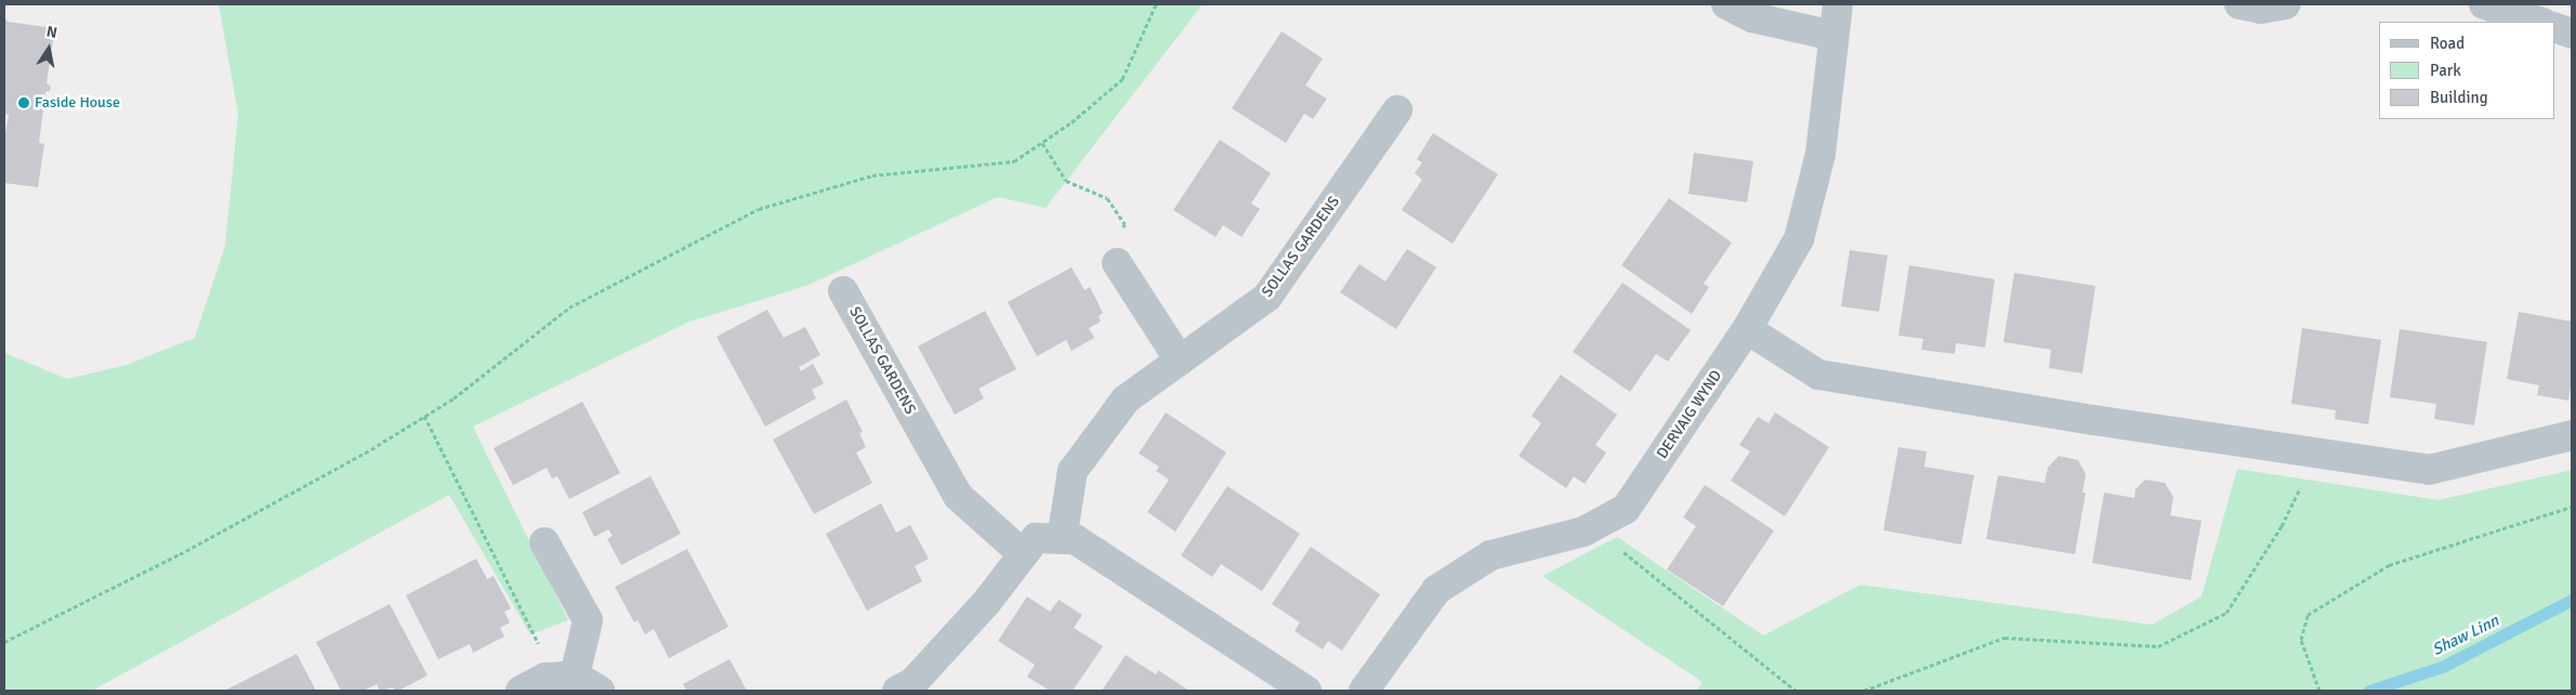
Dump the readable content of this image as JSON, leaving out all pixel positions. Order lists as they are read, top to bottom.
{
  "streets": {
    "street": ["SOLLAS GARDENS", "DERVAIG WYND"]
  },
  "water": ["Shaw Linn"],
  "places": ["Faside House"],
  "legend": ["Road", "Park", "Building"],
  "north": "top"
}
